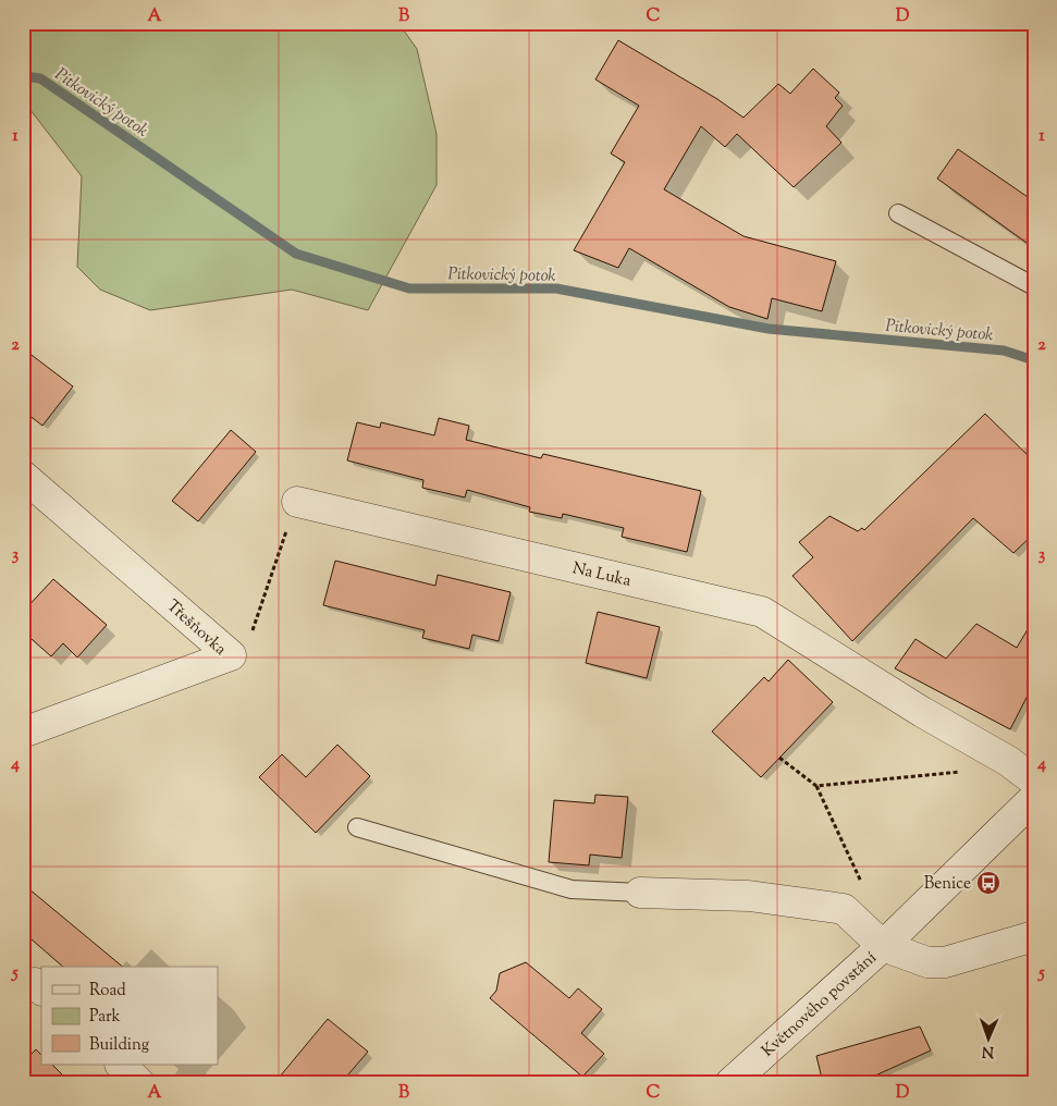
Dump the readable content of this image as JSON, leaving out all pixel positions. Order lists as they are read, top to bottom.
{
  "streets": {
    "street": ["Na Luka", "Třešňovka", "Květnového povstání"]
  },
  "water": ["Pitkovický potok"],
  "places": {
    "bus stop": ["Benice"]
  },
  "legend": ["Road", "Park", "Building"],
  "north": "bottom",
  "grid": {
    "columns": [
      "A",
      "B",
      "C",
      "D"
    ],
    "rows": [
      "1",
      "2",
      "3",
      "4",
      "5"
    ]
  }
}
